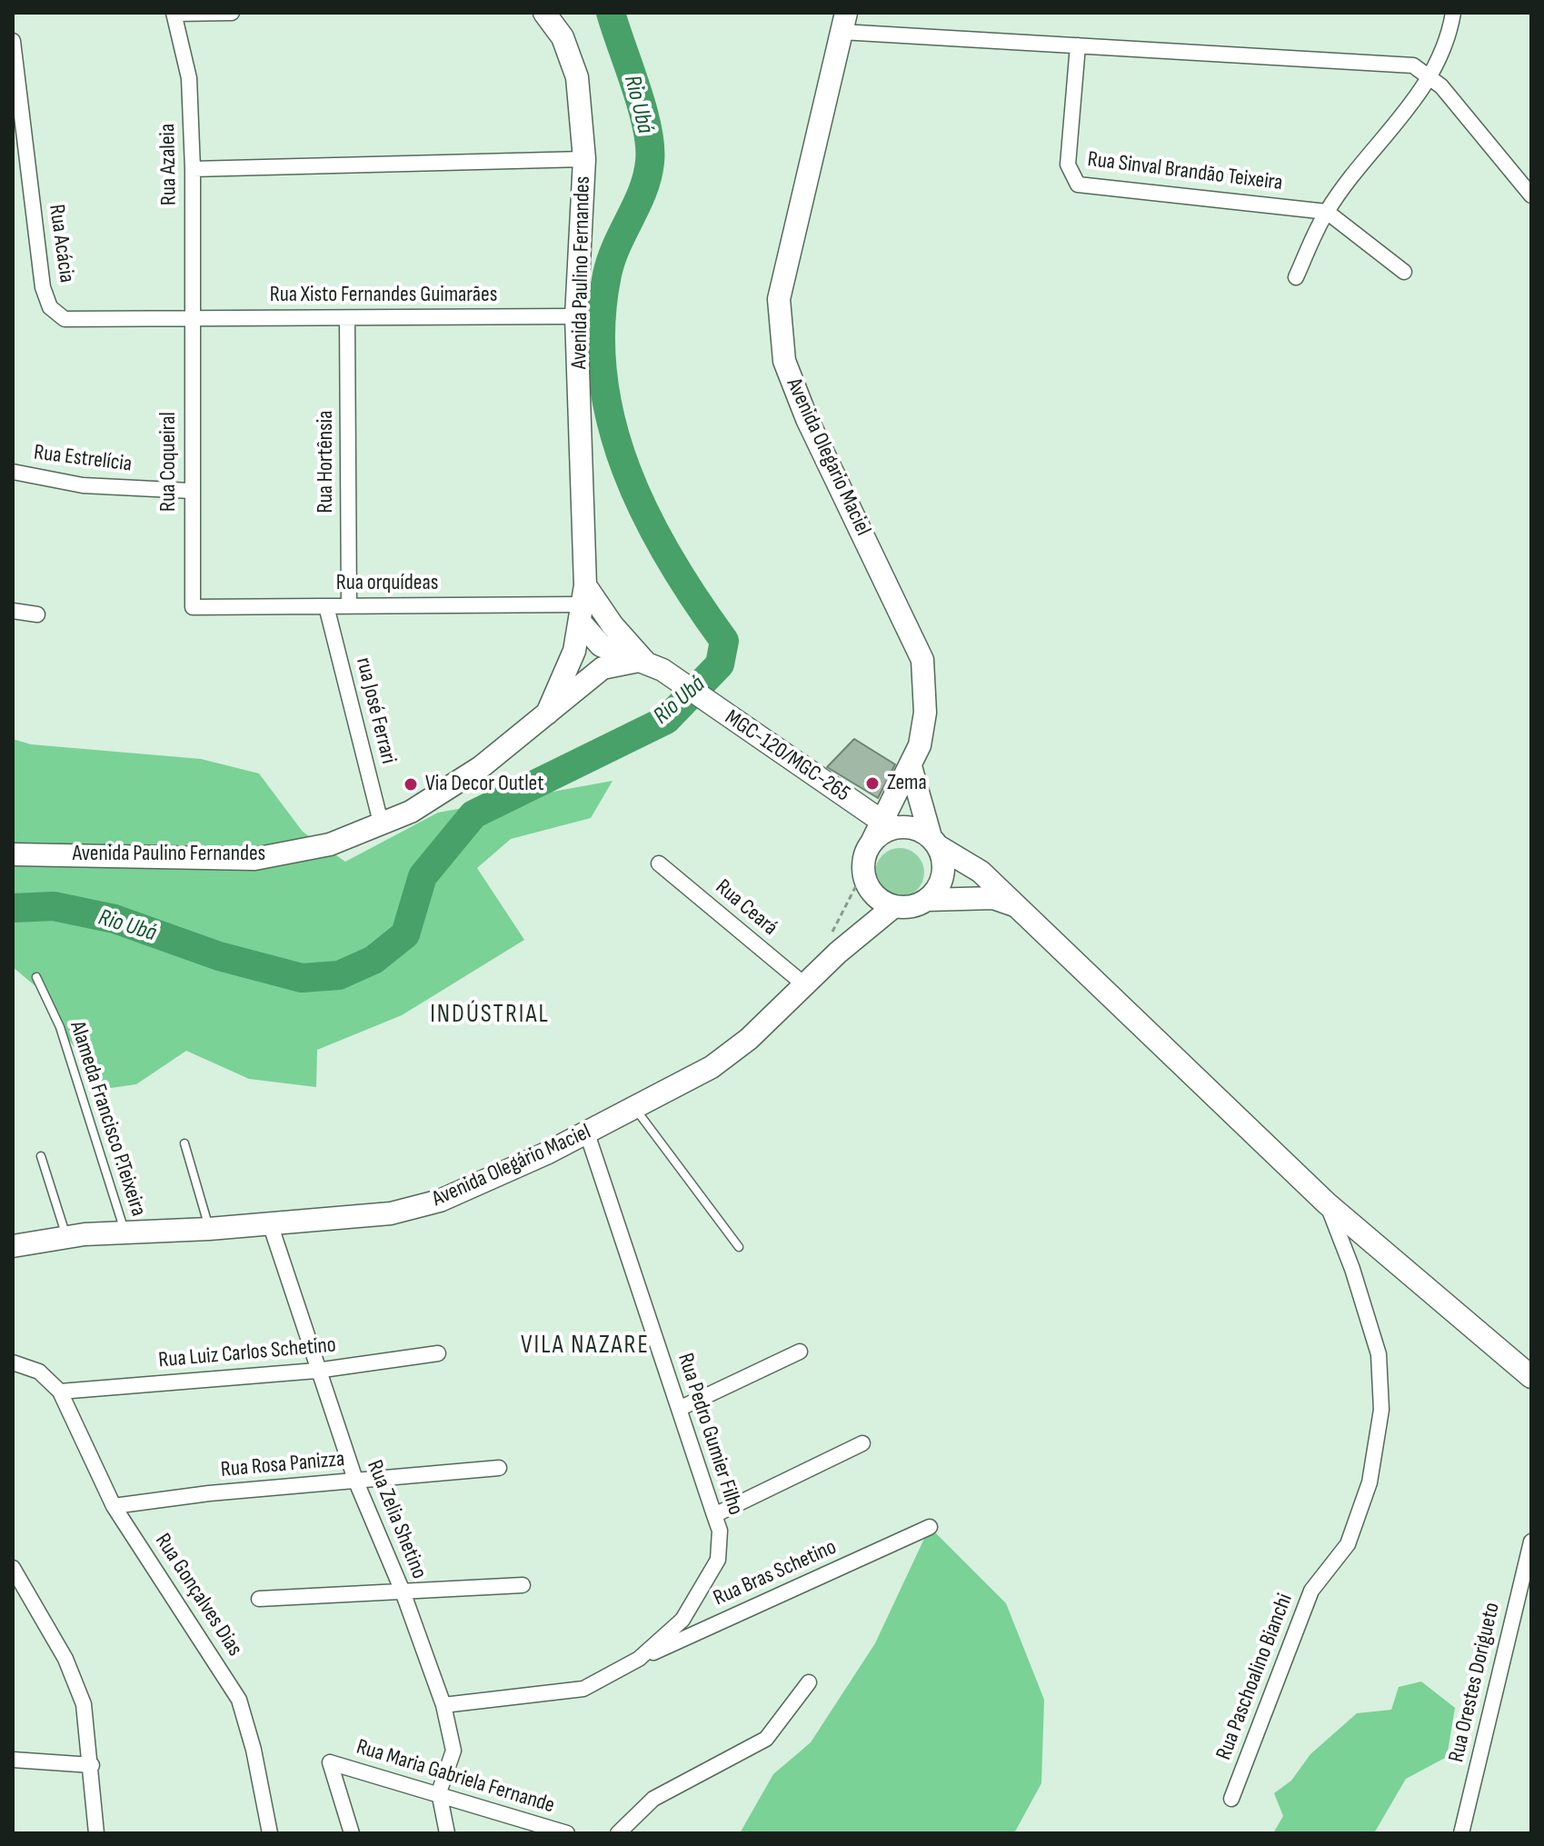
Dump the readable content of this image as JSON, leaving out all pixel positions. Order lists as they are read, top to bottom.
{
  "streets": {
    "main road": [
      "Avenida Paulino Fernandes",
      "Avenida Olegario Maciel",
      "MGC-120/MGC-265",
      "Avenida Olegário Maciel"
    ],
    "street": [
      "Rua Azaleia",
      "Rua Sinval Brandão Teixeira",
      "Rua Acácia",
      "Rua Xisto Fernandes Guimarães",
      "Rua Estrelícia",
      "Rua Coqueiral",
      "Rua Hortênsia",
      "Rua orquídeas",
      "rua José Ferrari",
      "Rua Ceará",
      "Rua Luiz Carlos Schetino",
      "Rua Pedro Gumier Filho",
      "Rua Rosa Panizza",
      "Rua Zelia Shetino",
      "Rua Bras Schetino",
      "Rua Gonçalves Dias",
      "Rua Paschoalino Bianchi",
      "Rua Orestes Dorigueto",
      "Rua Maria Gabriela Fernande"
    ],
    "lane": ["Alameda Francisco P.Teixeira"]
  },
  "crossings": [
    ["Rua Azaleia", "Rua Acácia"],
    ["Rua Azaleia", "Rua Xisto Fernandes Guimarães"],
    ["Rua Azaleia", "Rua Coqueiral"],
    ["Rua Acácia", "Rua Xisto Fernandes Guimarães"],
    ["Rua Acácia", "Rua Coqueiral"],
    ["Avenida Paulino Fernandes", "Rua Xisto Fernandes Guimarães"],
    ["Avenida Paulino Fernandes", "Rua orquídeas"],
    ["Avenida Paulino Fernandes", "rua José Ferrari"],
    ["Avenida Paulino Fernandes", "MGC-120/MGC-265"],
    ["Rua Xisto Fernandes Guimarães", "Rua Coqueiral"],
    ["Rua Xisto Fernandes Guimarães", "Rua Hortênsia"],
    ["Avenida Olegario Maciel", "MGC-120/MGC-265"],
    ["Avenida Olegario Maciel", "Avenida Olegário Maciel"],
    ["Rua Estrelícia", "Rua Coqueiral"],
    ["Rua Coqueiral", "Rua orquídeas"],
    ["Rua Hortênsia", "Rua orquídeas"],
    ["Rua orquídeas", "rua José Ferrari"],
    ["MGC-120/MGC-265", "Avenida Olegário Maciel"],
    ["Rua Ceará", "Avenida Olegário Maciel"],
    ["Alameda Francisco P.Teixeira", "Avenida Olegário Maciel"],
    ["Avenida Olegário Maciel", "Rua Pedro Gumier Filho"],
    ["Avenida Olegário Maciel", "Rua Zelia Shetino"],
    ["Rua Luiz Carlos Schetino", "Rua Zelia Shetino"],
    ["Rua Luiz Carlos Schetino", "Rua Gonçalves Dias"],
    ["Rua Pedro Gumier Filho", "Rua Zelia Shetino"],
    ["Rua Pedro Gumier Filho", "Rua Bras Schetino"],
    ["Rua Rosa Panizza", "Rua Zelia Shetino"],
    ["Rua Rosa Panizza", "Rua Gonçalves Dias"],
    ["Rua Zelia Shetino", "Rua Maria Gabriela Fernande"]
  ],
  "districts": ["INDÚSTRIAL", "VILA NAZARE"],
  "water": ["Rio Ubá"],
  "places": ["Zema", "Via Decor Outlet"]
}
